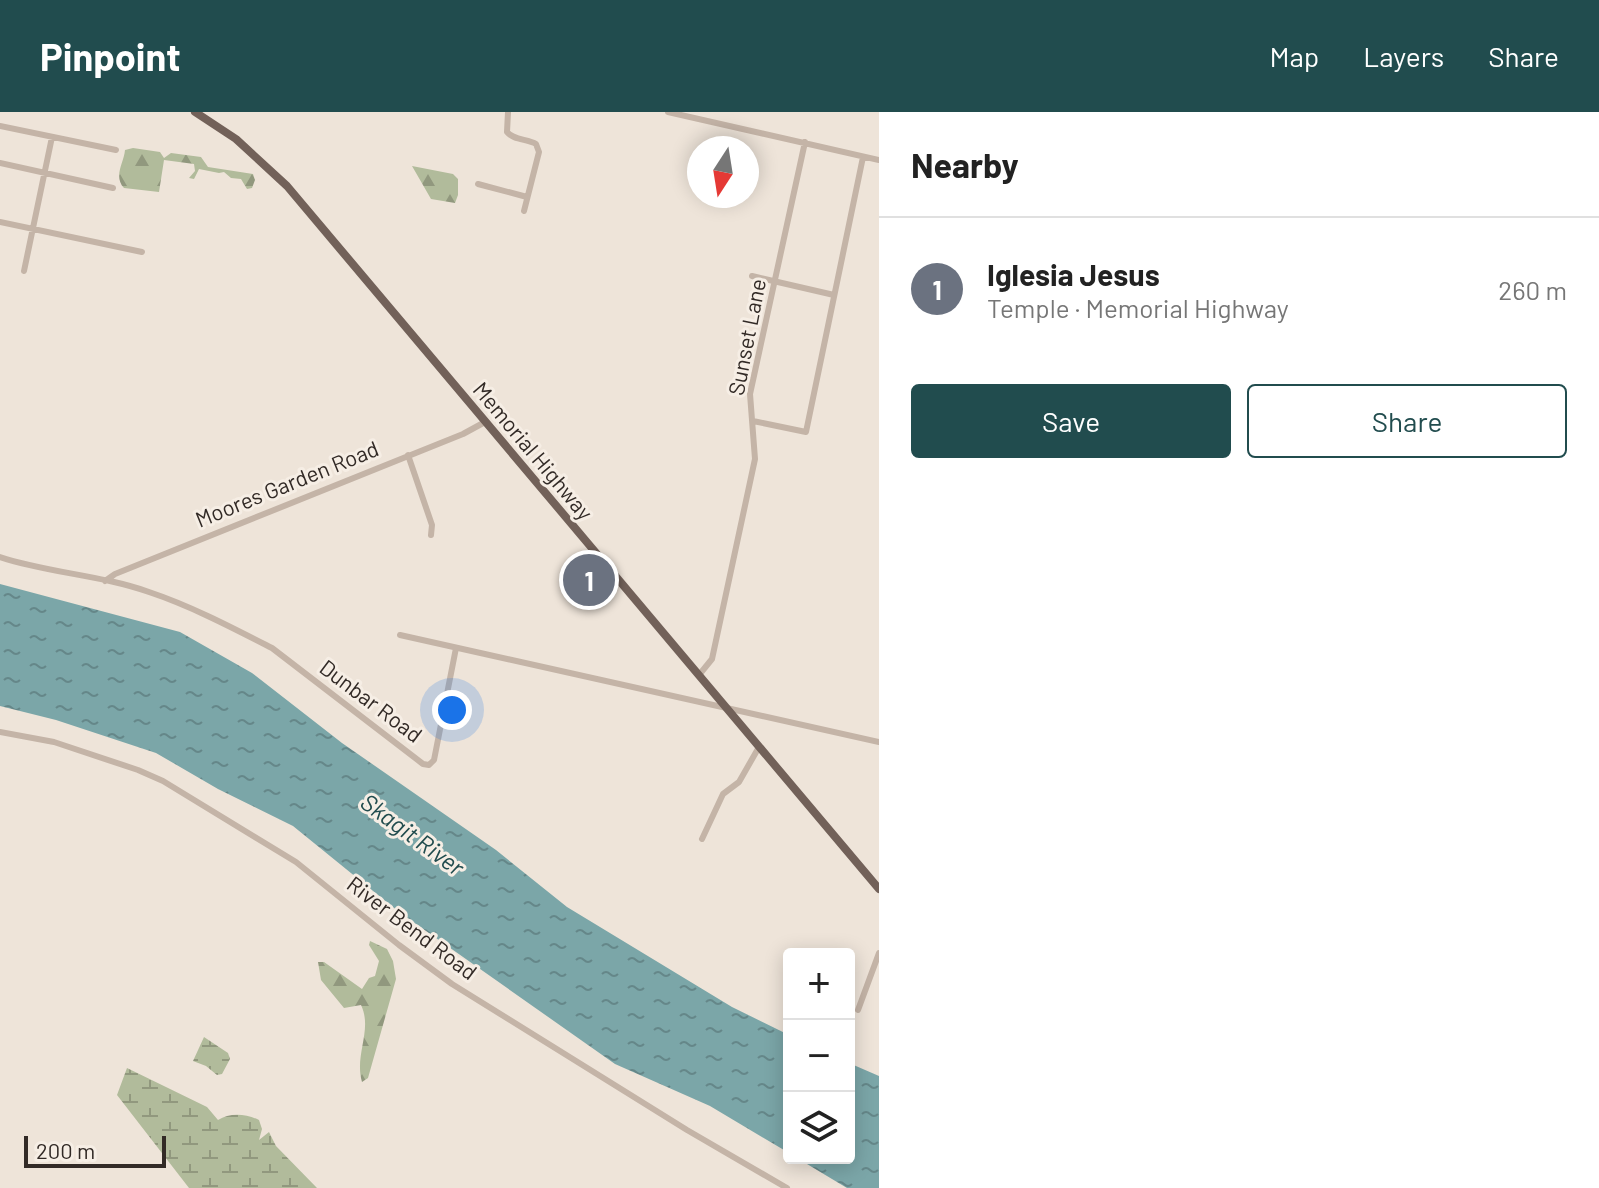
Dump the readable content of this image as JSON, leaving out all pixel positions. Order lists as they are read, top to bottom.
{
  "streets": {
    "main road": ["Memorial Highway"],
    "street": [
      "Sunset Lane",
      "Moores Garden Road",
      "Dunbar Road",
      "River Bend Road"
    ]
  },
  "crossings": [
    ["Sunset Lane", "Memorial Highway"],
    ["Memorial Highway", "Moores Garden Road"],
    ["Moores Garden Road", "Dunbar Road"]
  ],
  "water": ["Skagit River"],
  "scale_bar": "200 m",
  "north": "bottom",
  "page": {
    "header": "Pinpoint",
    "nav": ["Map", "Layers", "Share"],
    "heading": "Nearby",
    "list": [
      {
        "mark": "1",
        "name": "Iglesia Jesus",
        "note": "Temple · Memorial Highway",
        "value": "260 m"
      }
    ],
    "buttons": ["Save", "Share"],
    "pins": "1",
    "map_buttons": ["+", "−"],
    "scale": "200 m"
  }
}
